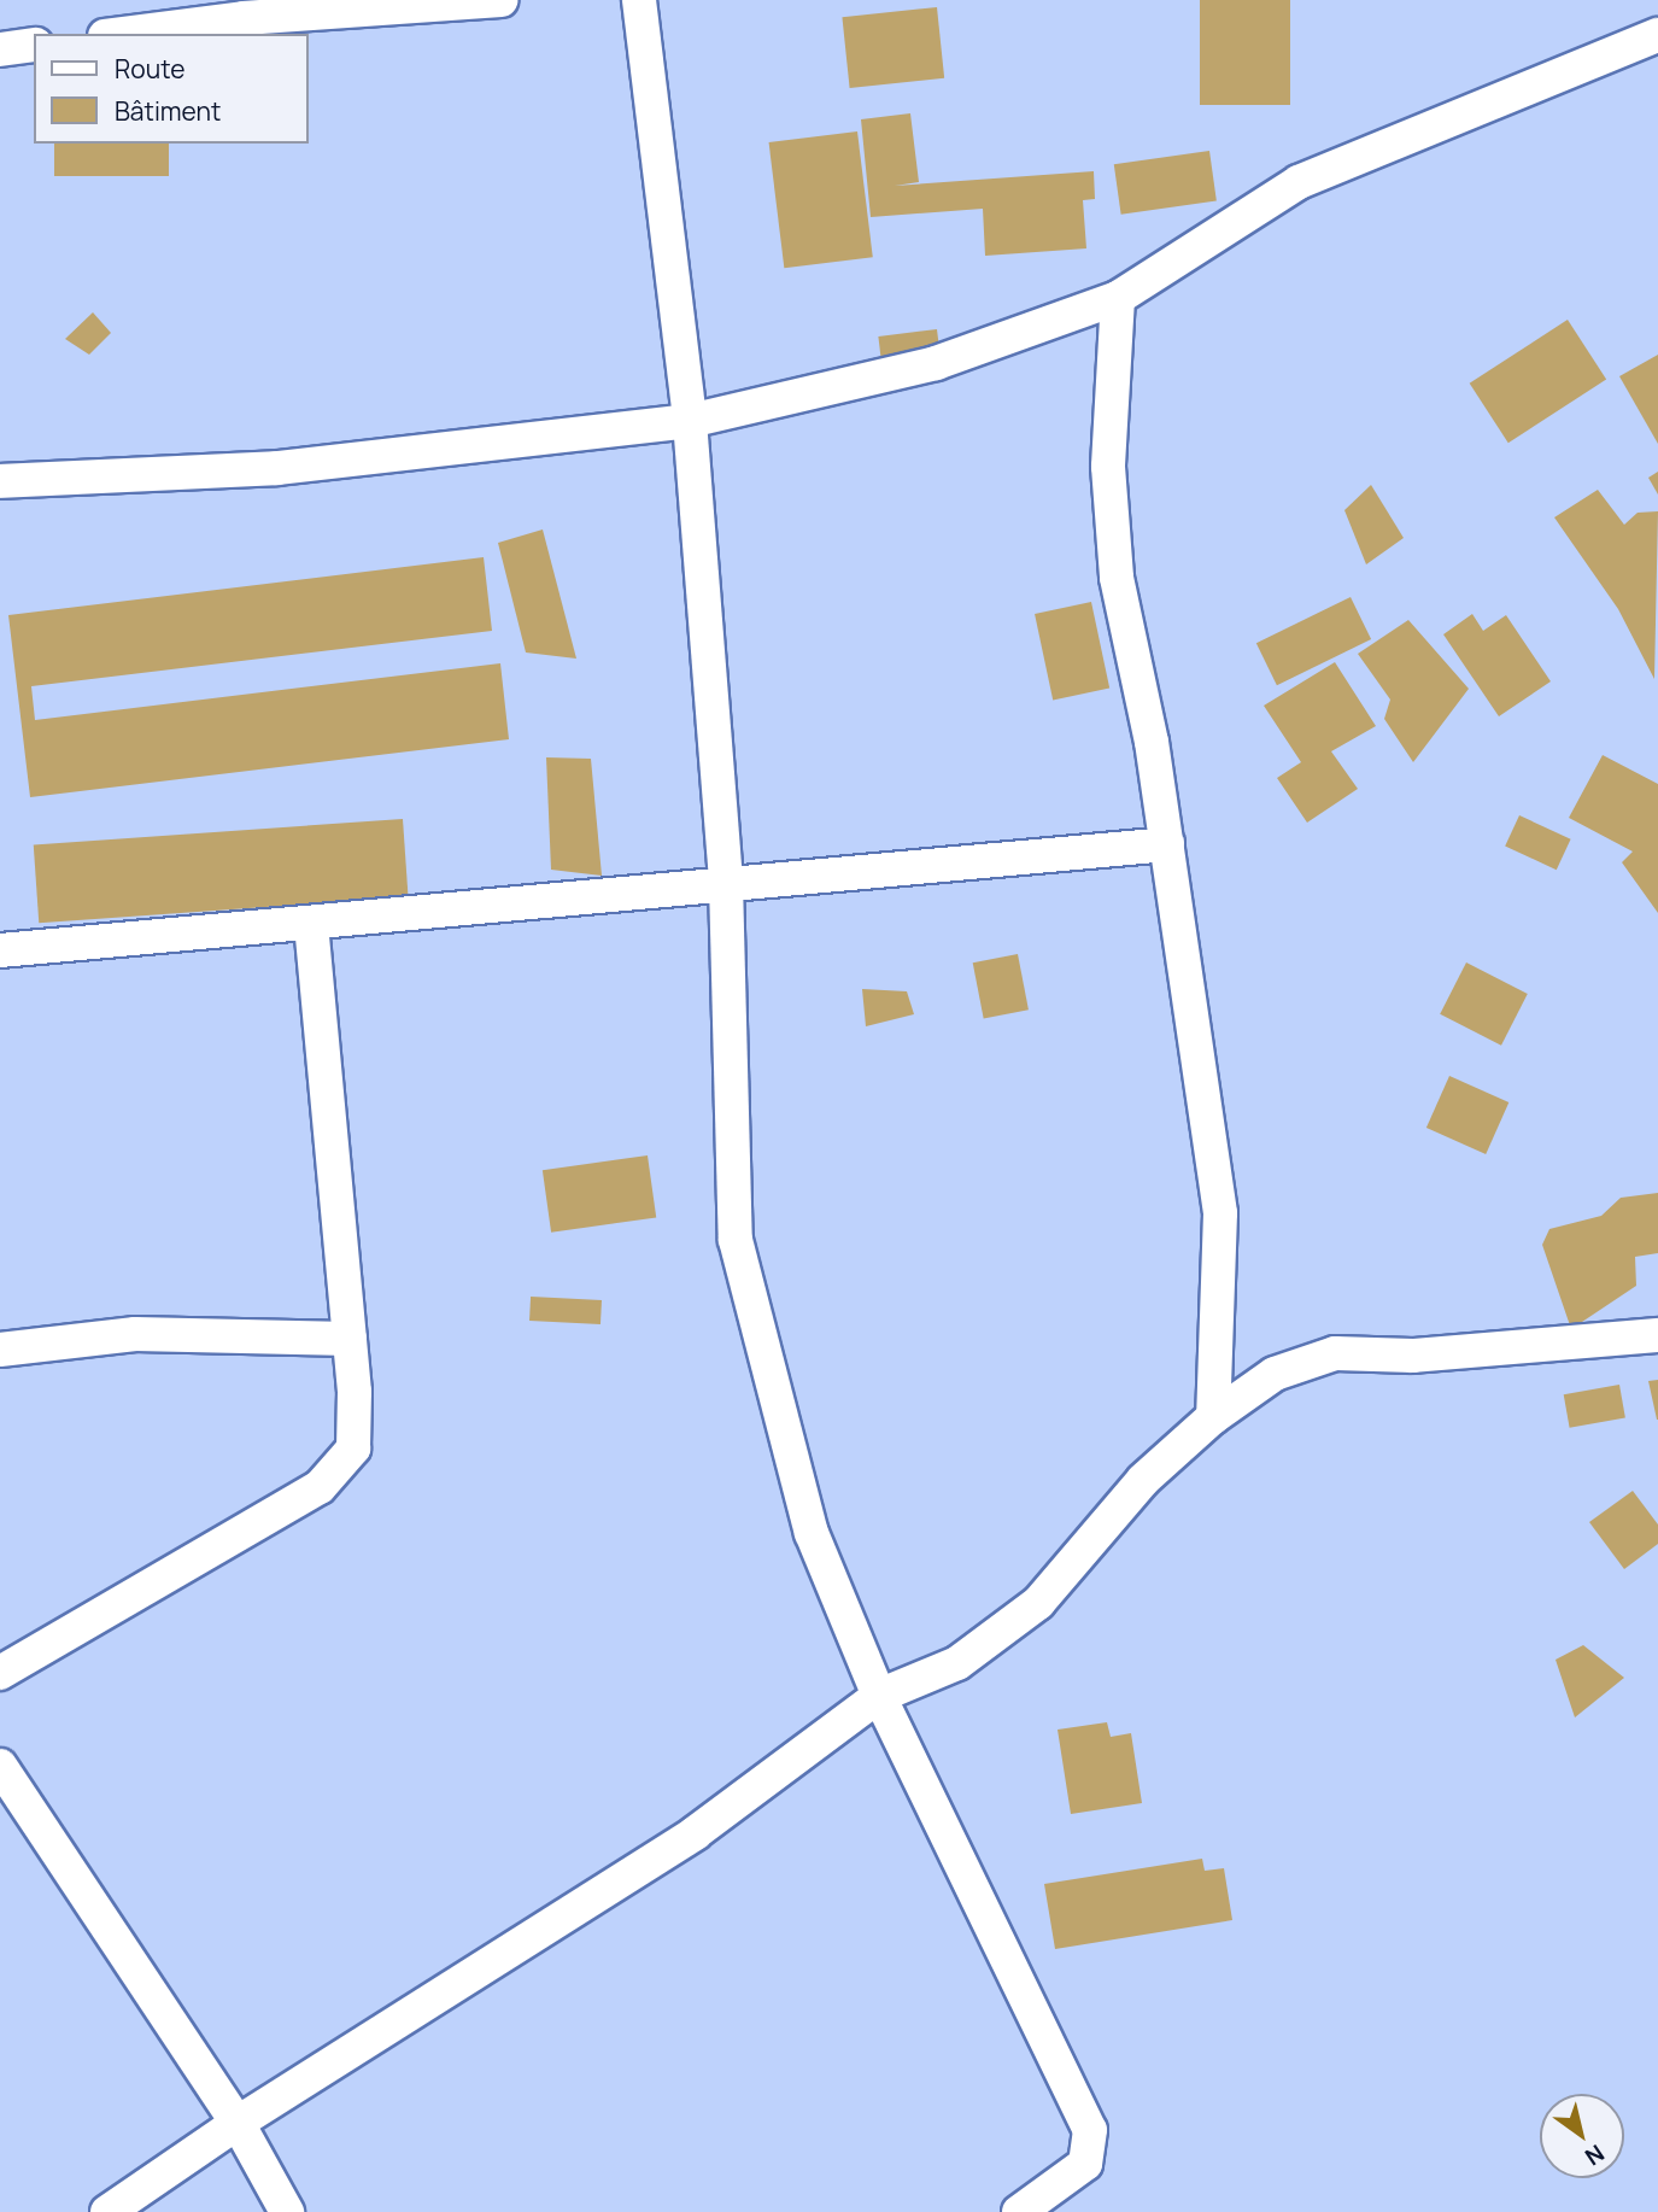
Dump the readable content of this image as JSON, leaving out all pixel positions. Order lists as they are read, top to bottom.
{
  "legend": ["Route", "Bâtiment"],
  "north": "bottom right"
}
